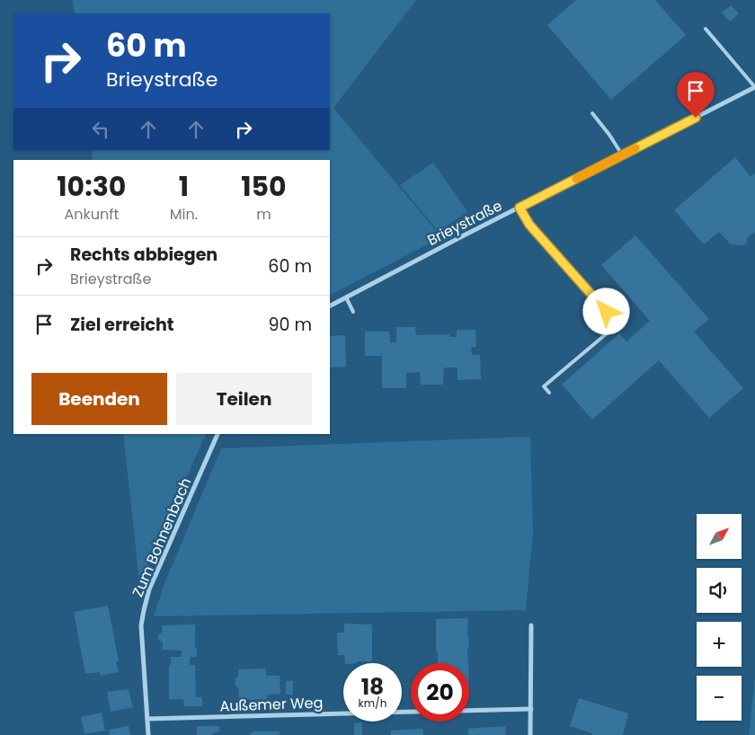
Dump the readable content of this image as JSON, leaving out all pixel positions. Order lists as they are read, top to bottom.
{
  "streets": {
    "street": ["Brieystraße", "Zum Bohnenbach", "Außemer Weg"]
  },
  "crossings": [
    ["Zum Bohnenbach", "Außemer Weg"]
  ],
  "north": "top right",
  "page": {
    "turn": ["60 m", "Brieystraße"],
    "eta": [
      "10:30",
      "Ankunft",
      "1",
      "Min.",
      "150",
      "m"
    ],
    "list": [
      {
        "name": "Rechts abbiegen",
        "note": "Brieystraße",
        "value": "60 m"
      },
      {
        "name": "Ziel erreicht",
        "value": "90 m"
      }
    ],
    "buttons": ["Beenden", "Teilen"],
    "map_buttons": ["+", "−"],
    "speed": "18 km/h",
    "limit": "20"
  }
}
